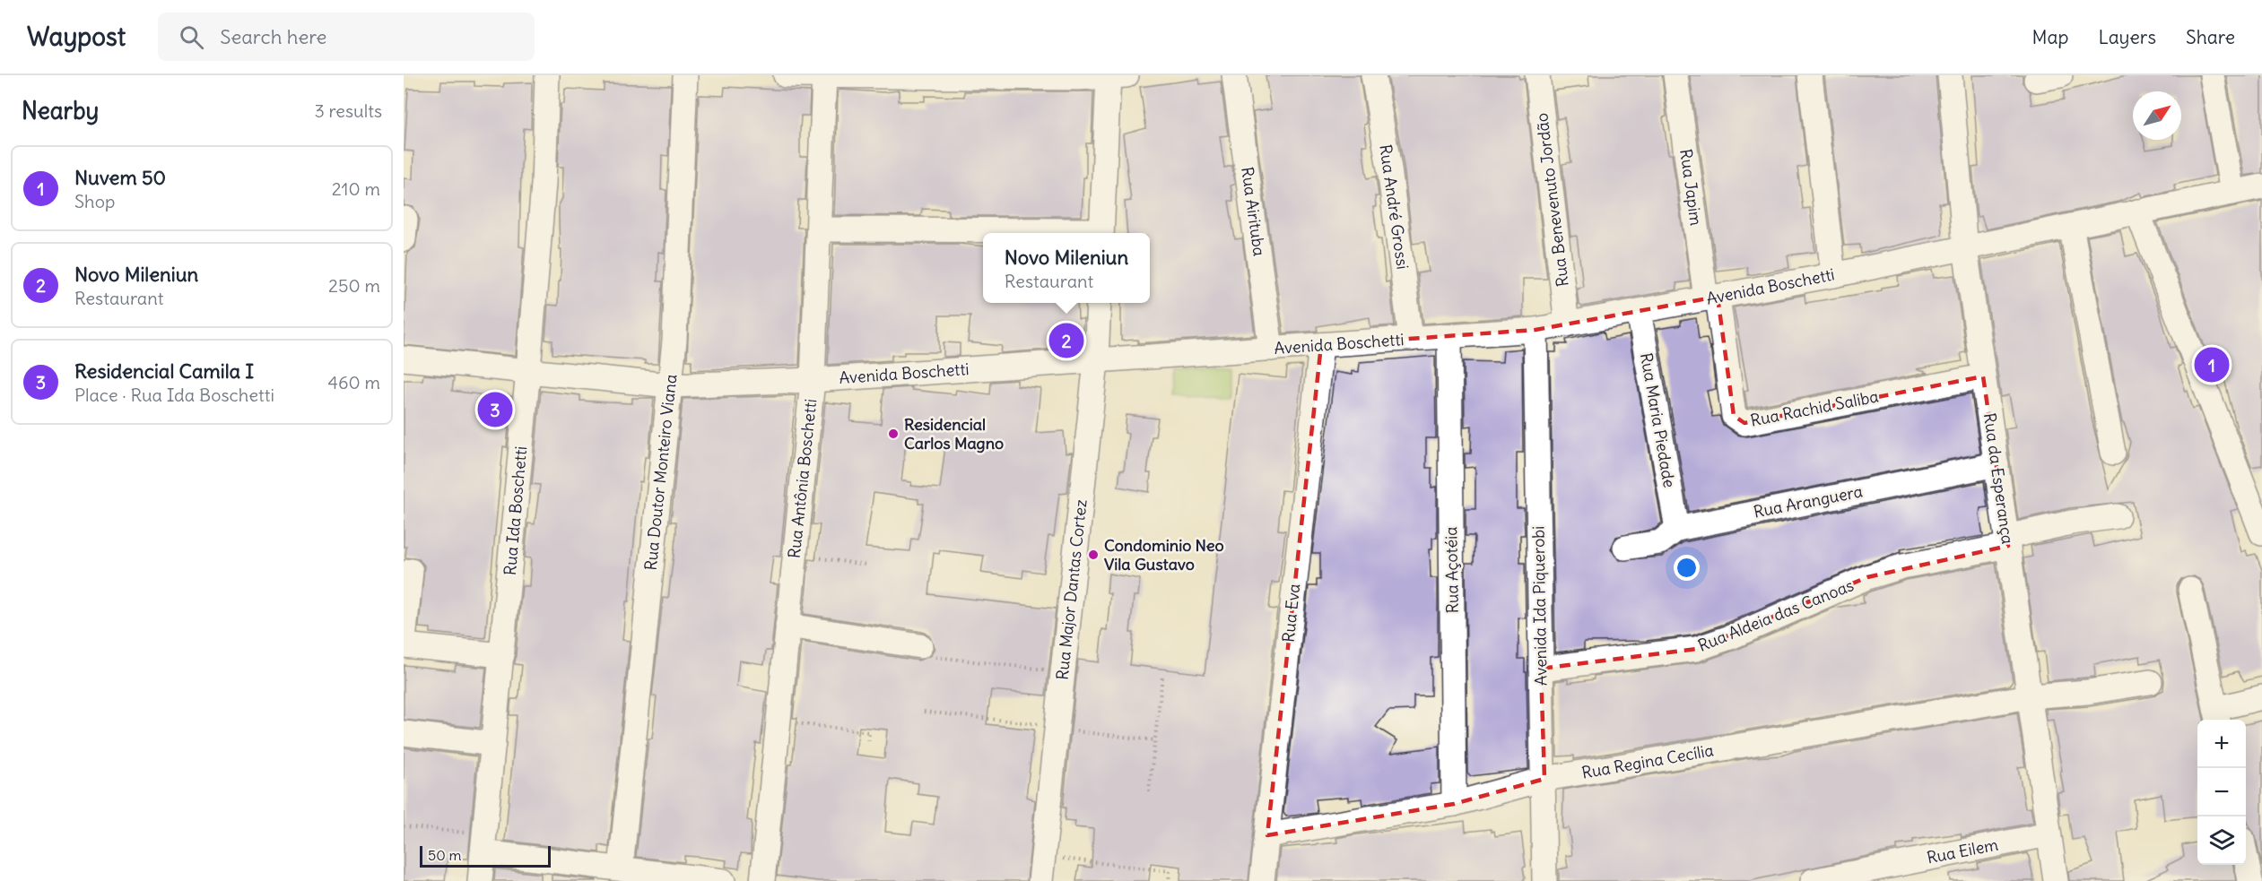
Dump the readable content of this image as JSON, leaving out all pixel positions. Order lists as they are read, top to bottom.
{
  "streets": {
    "street": [
      "Rua Japim",
      "Rua Benevenuto Jordão",
      "Rua André Grossi",
      "Rua Airituba",
      "Avenida Boschetti",
      "Rua Rachid Saliba",
      "Rua Maria Piedade",
      "Rua Doutor Monteiro Viana",
      "Rua Antônia Boschetti",
      "Rua da Esperança",
      "Rua Aranguera",
      "Rua Ida Boschetti",
      "Rua Açotéia",
      "Rua Major Dantas Cortez",
      "Avenida Ida Piquerobi",
      "Rua Eva",
      "Rua Aldeia das Canoas",
      "Rua Regina Cecília",
      "Rua Eilem"
    ]
  },
  "crossings": [
    ["Rua Japim", "Avenida Boschetti"],
    ["Rua Japim", "Rua Rachid Saliba"],
    ["Rua Benevenuto Jordão", "Avenida Boschetti"],
    ["Rua André Grossi", "Avenida Boschetti"],
    ["Rua Airituba", "Avenida Boschetti"],
    ["Avenida Boschetti", "Rua Rachid Saliba"],
    ["Avenida Boschetti", "Rua Maria Piedade"],
    ["Avenida Boschetti", "Rua Doutor Monteiro Viana"],
    ["Avenida Boschetti", "Rua Antônia Boschetti"],
    ["Avenida Boschetti", "Rua da Esperança"],
    ["Avenida Boschetti", "Rua Ida Boschetti"],
    ["Avenida Boschetti", "Rua Açotéia"],
    ["Avenida Boschetti", "Rua Major Dantas Cortez"],
    ["Avenida Boschetti", "Avenida Ida Piquerobi"],
    ["Avenida Boschetti", "Rua Eva"],
    ["Rua Rachid Saliba", "Rua da Esperança"],
    ["Rua Maria Piedade", "Rua Aranguera"],
    ["Rua da Esperança", "Rua Aranguera"],
    ["Rua da Esperança", "Rua Aldeia das Canoas"],
    ["Rua da Esperança", "Rua Regina Cecília"],
    ["Rua da Esperança", "Rua Eilem"],
    ["Rua Açotéia", "Rua Regina Cecília"],
    ["Avenida Ida Piquerobi", "Rua Aldeia das Canoas"],
    ["Avenida Ida Piquerobi", "Rua Regina Cecília"],
    ["Rua Eva", "Rua Regina Cecília"]
  ],
  "places": ["Residencial Carlos Magno", "Condominio Neo Vila Gustavo"],
  "scale_bar": "50 m",
  "north": "top right",
  "page": {
    "header": "Waypost",
    "search": "Search here",
    "nav": ["Map", "Layers", "Share"],
    "heading": ["Nearby", "3 results"],
    "list": [
      {
        "mark": "1",
        "name": "Nuvem 50",
        "note": "Shop",
        "value": "210 m"
      },
      {
        "mark": "2",
        "name": "Novo Mileniun",
        "note": "Restaurant",
        "value": "250 m"
      },
      {
        "mark": "3",
        "name": "Residencial Camila I",
        "note": "Place · Rua Ida Boschetti",
        "value": "460 m"
      }
    ],
    "popup": ["Novo Mileniun", "Restaurant"],
    "pins": ["2", "1", "3"],
    "map_buttons": ["+", "−"],
    "scale": "50 m"
  }
}
